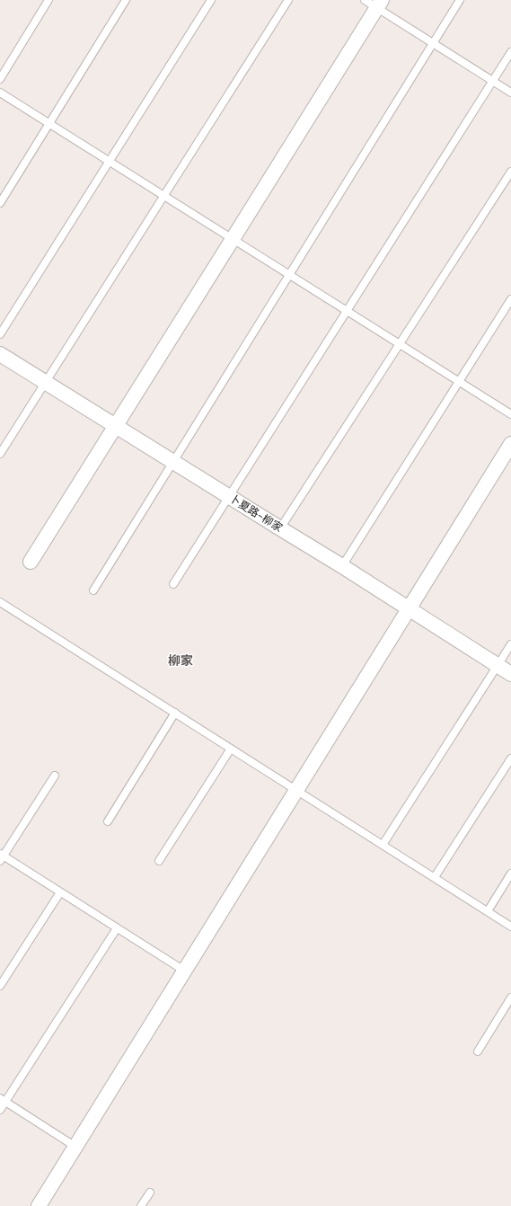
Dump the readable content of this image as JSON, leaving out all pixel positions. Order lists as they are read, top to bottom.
{
  "streets": {
    "street": ["卜夏路-柳家"]
  },
  "districts": ["柳家"]
}
